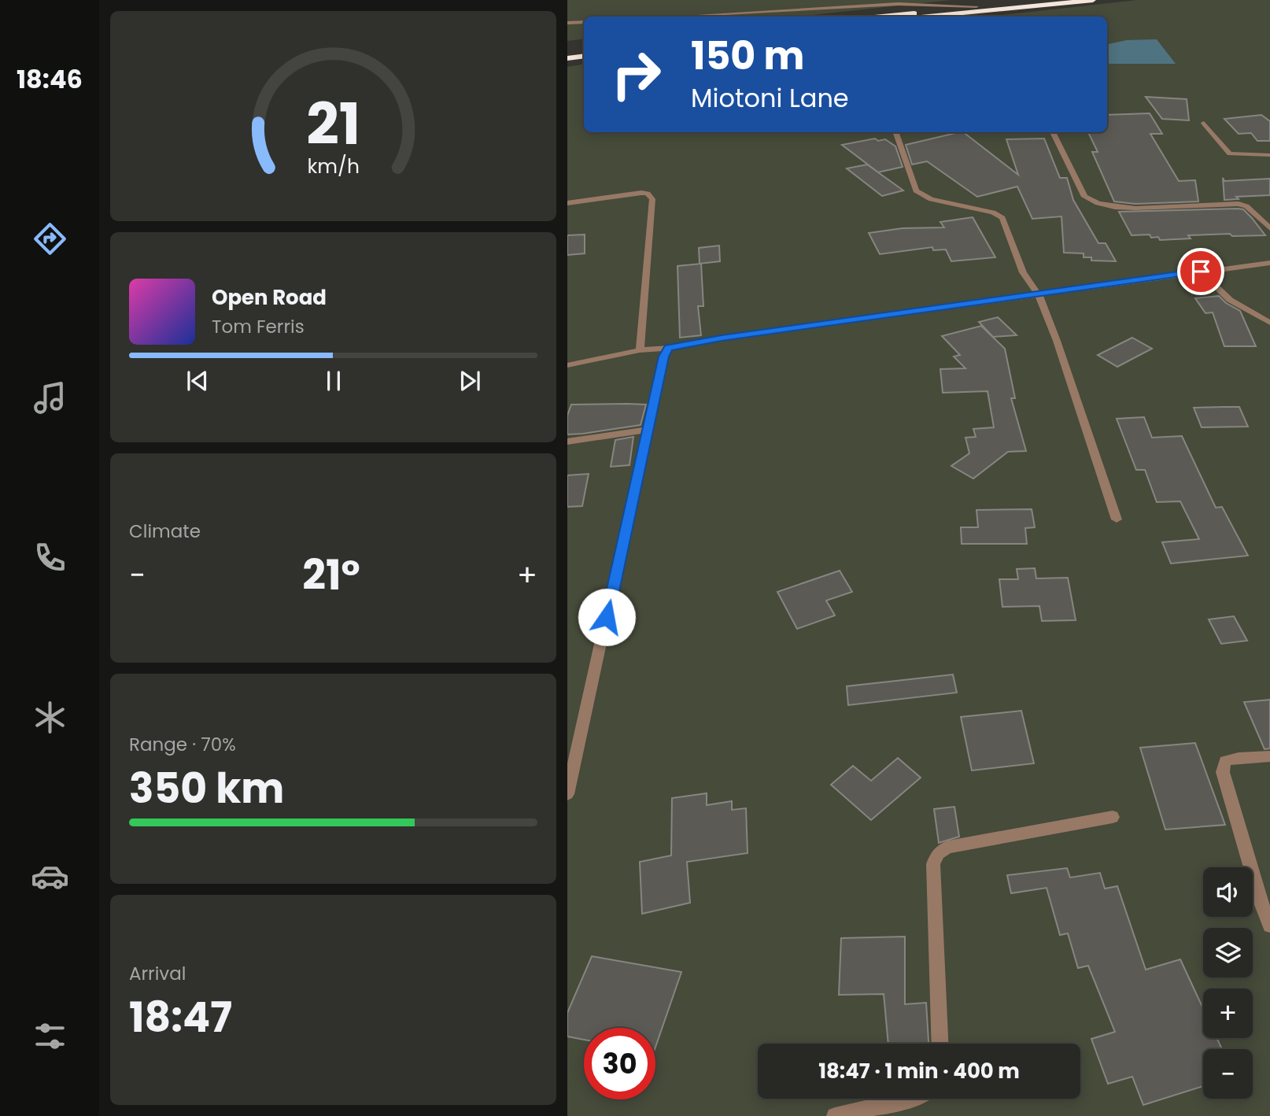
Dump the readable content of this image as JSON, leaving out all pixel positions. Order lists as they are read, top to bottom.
{
  "page": {
    "tabs": "18:46",
    "turn": ["150 m", "Miotoni Lane"],
    "song": ["Open Road", "Tom Ferris"],
    "tile": [
      "Climate",
      ["Range · 70%", "350 km"],
      ["Arrival", "18:47"]
    ],
    "heat": ["−", "21°", "+"],
    "map_buttons": ["+", "−"],
    "limit": "30",
    "trip": "18:47 · 1 min · 400 m",
    "gauge": ["21", "km/h"]
  }
}
